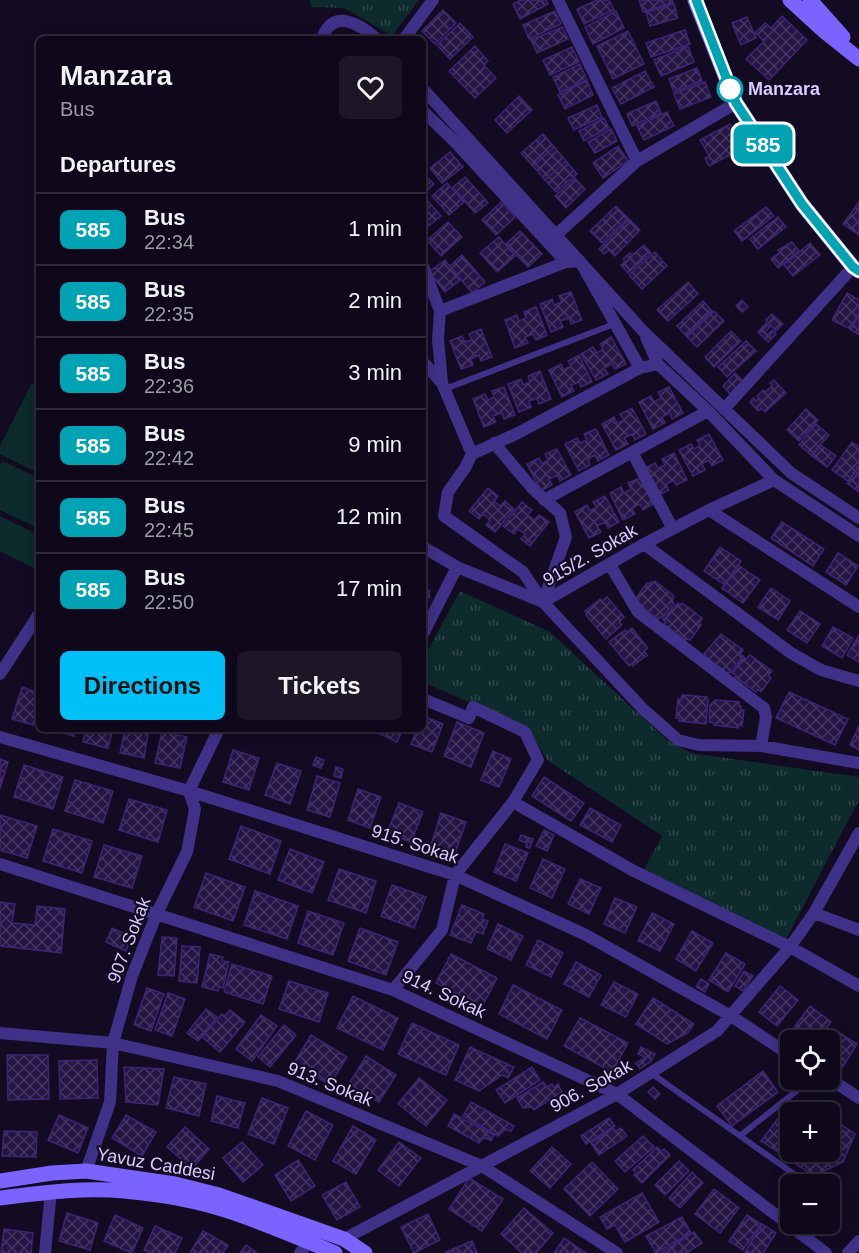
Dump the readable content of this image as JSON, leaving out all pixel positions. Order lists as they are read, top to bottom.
{
  "streets": {
    "main road": ["Yavuz Caddesi"],
    "street": [
      "915/2. Sokak",
      "915. Sokak",
      "907. Sokak",
      "914. Sokak",
      "913. Sokak",
      "906. Sokak"
    ]
  },
  "crossings": [
    ["915. Sokak", "907. Sokak"],
    ["915. Sokak", "906. Sokak"],
    ["907. Sokak", "914. Sokak"],
    ["907. Sokak", "913. Sokak"],
    ["907. Sokak", "Yavuz Caddesi"],
    ["914. Sokak", "906. Sokak"],
    ["913. Sokak", "906. Sokak"],
    ["906. Sokak", "Yavuz Caddesi"]
  ],
  "places": ["Manzara"],
  "lines": ["bus line 585"],
  "page": {
    "on_map": "585",
    "heading": [
      ["Manzara", "Bus"],
      "Departures"
    ],
    "list": [
      {
        "mark": "585",
        "name": "Bus",
        "note": "22:34",
        "value": "1 min"
      },
      {
        "mark": "585",
        "name": "Bus",
        "note": "22:35",
        "value": "2 min"
      },
      {
        "mark": "585",
        "name": "Bus",
        "note": "22:36",
        "value": "3 min"
      },
      {
        "mark": "585",
        "name": "Bus",
        "note": "22:42",
        "value": "9 min"
      },
      {
        "mark": "585",
        "name": "Bus",
        "note": "22:45",
        "value": "12 min"
      },
      {
        "mark": "585",
        "name": "Bus",
        "note": "22:50",
        "value": "17 min"
      }
    ],
    "buttons": ["Directions", "Tickets"],
    "map_buttons": ["+", "−"]
  }
}
